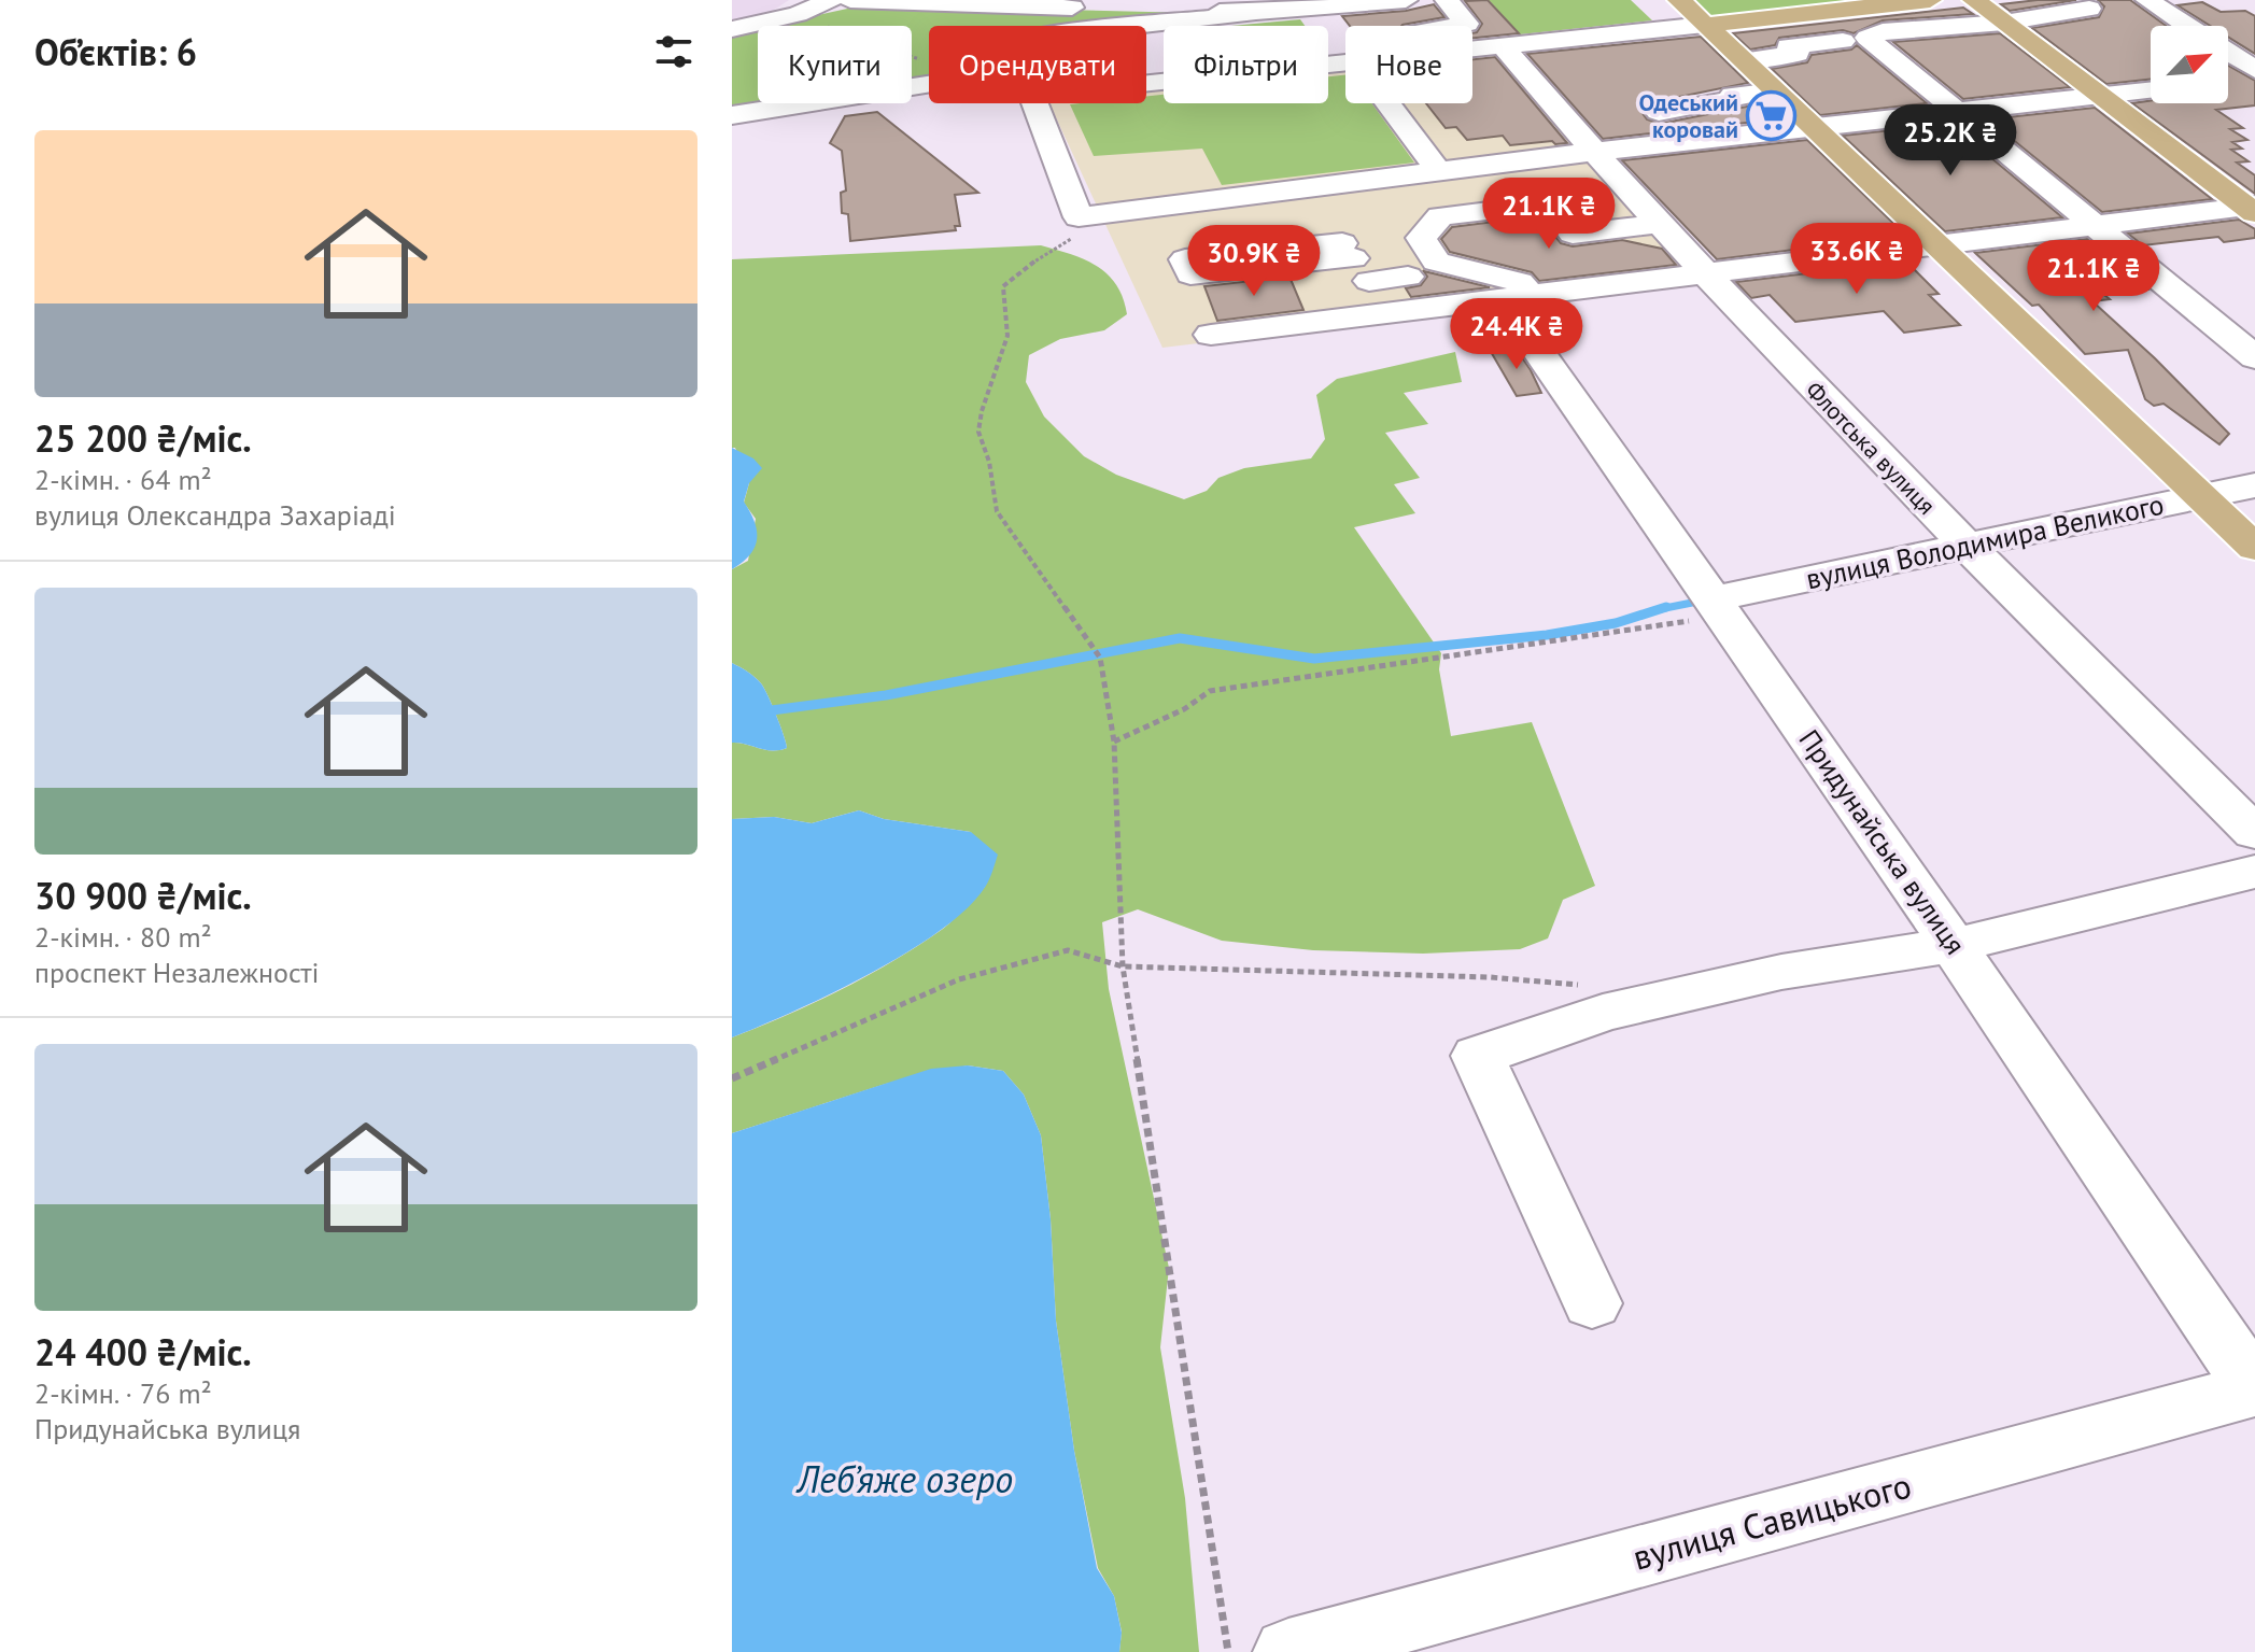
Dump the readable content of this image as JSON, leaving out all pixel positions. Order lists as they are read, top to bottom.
{
  "streets": {
    "street": [
      "Флотська вулиця",
      "вулиця Володимира Великого",
      "Придунайська вулиця",
      "вулиця Савицького"
    ]
  },
  "crossings": [
    ["Флотська вулиця", "вулиця Володимира Великого"],
    ["вулиця Володимира Великого", "Придунайська вулиця"],
    ["Придунайська вулиця", "вулиця Савицького"]
  ],
  "water": ["Леб’яже озеро"],
  "places": {
    "supermarket": ["Одеський коровай"]
  },
  "north": "top right",
  "page": {
    "heading": "Об’єктів: 6",
    "chip": [
      "Купити",
      "Орендувати",
      "Фільтри",
      "Нове"
    ],
    "list": [
      {
        "name": "25 200 ₴/міс.",
        "note": "2-кімн. · 64 m² · вулиця Олександра Захаріаді"
      },
      {
        "name": "30 900 ₴/міс.",
        "note": "2-кімн. · 80 m² · проспект Незалежності"
      },
      {
        "name": "24 400 ₴/міс.",
        "note": "2-кімн. · 76 m² · Придунайська вулиця"
      }
    ],
    "price": [
      "25.2K ₴",
      "21.1K ₴",
      "33.6K ₴",
      "30.9K ₴",
      "21.1K ₴",
      "24.4K ₴"
    ]
  }
}
